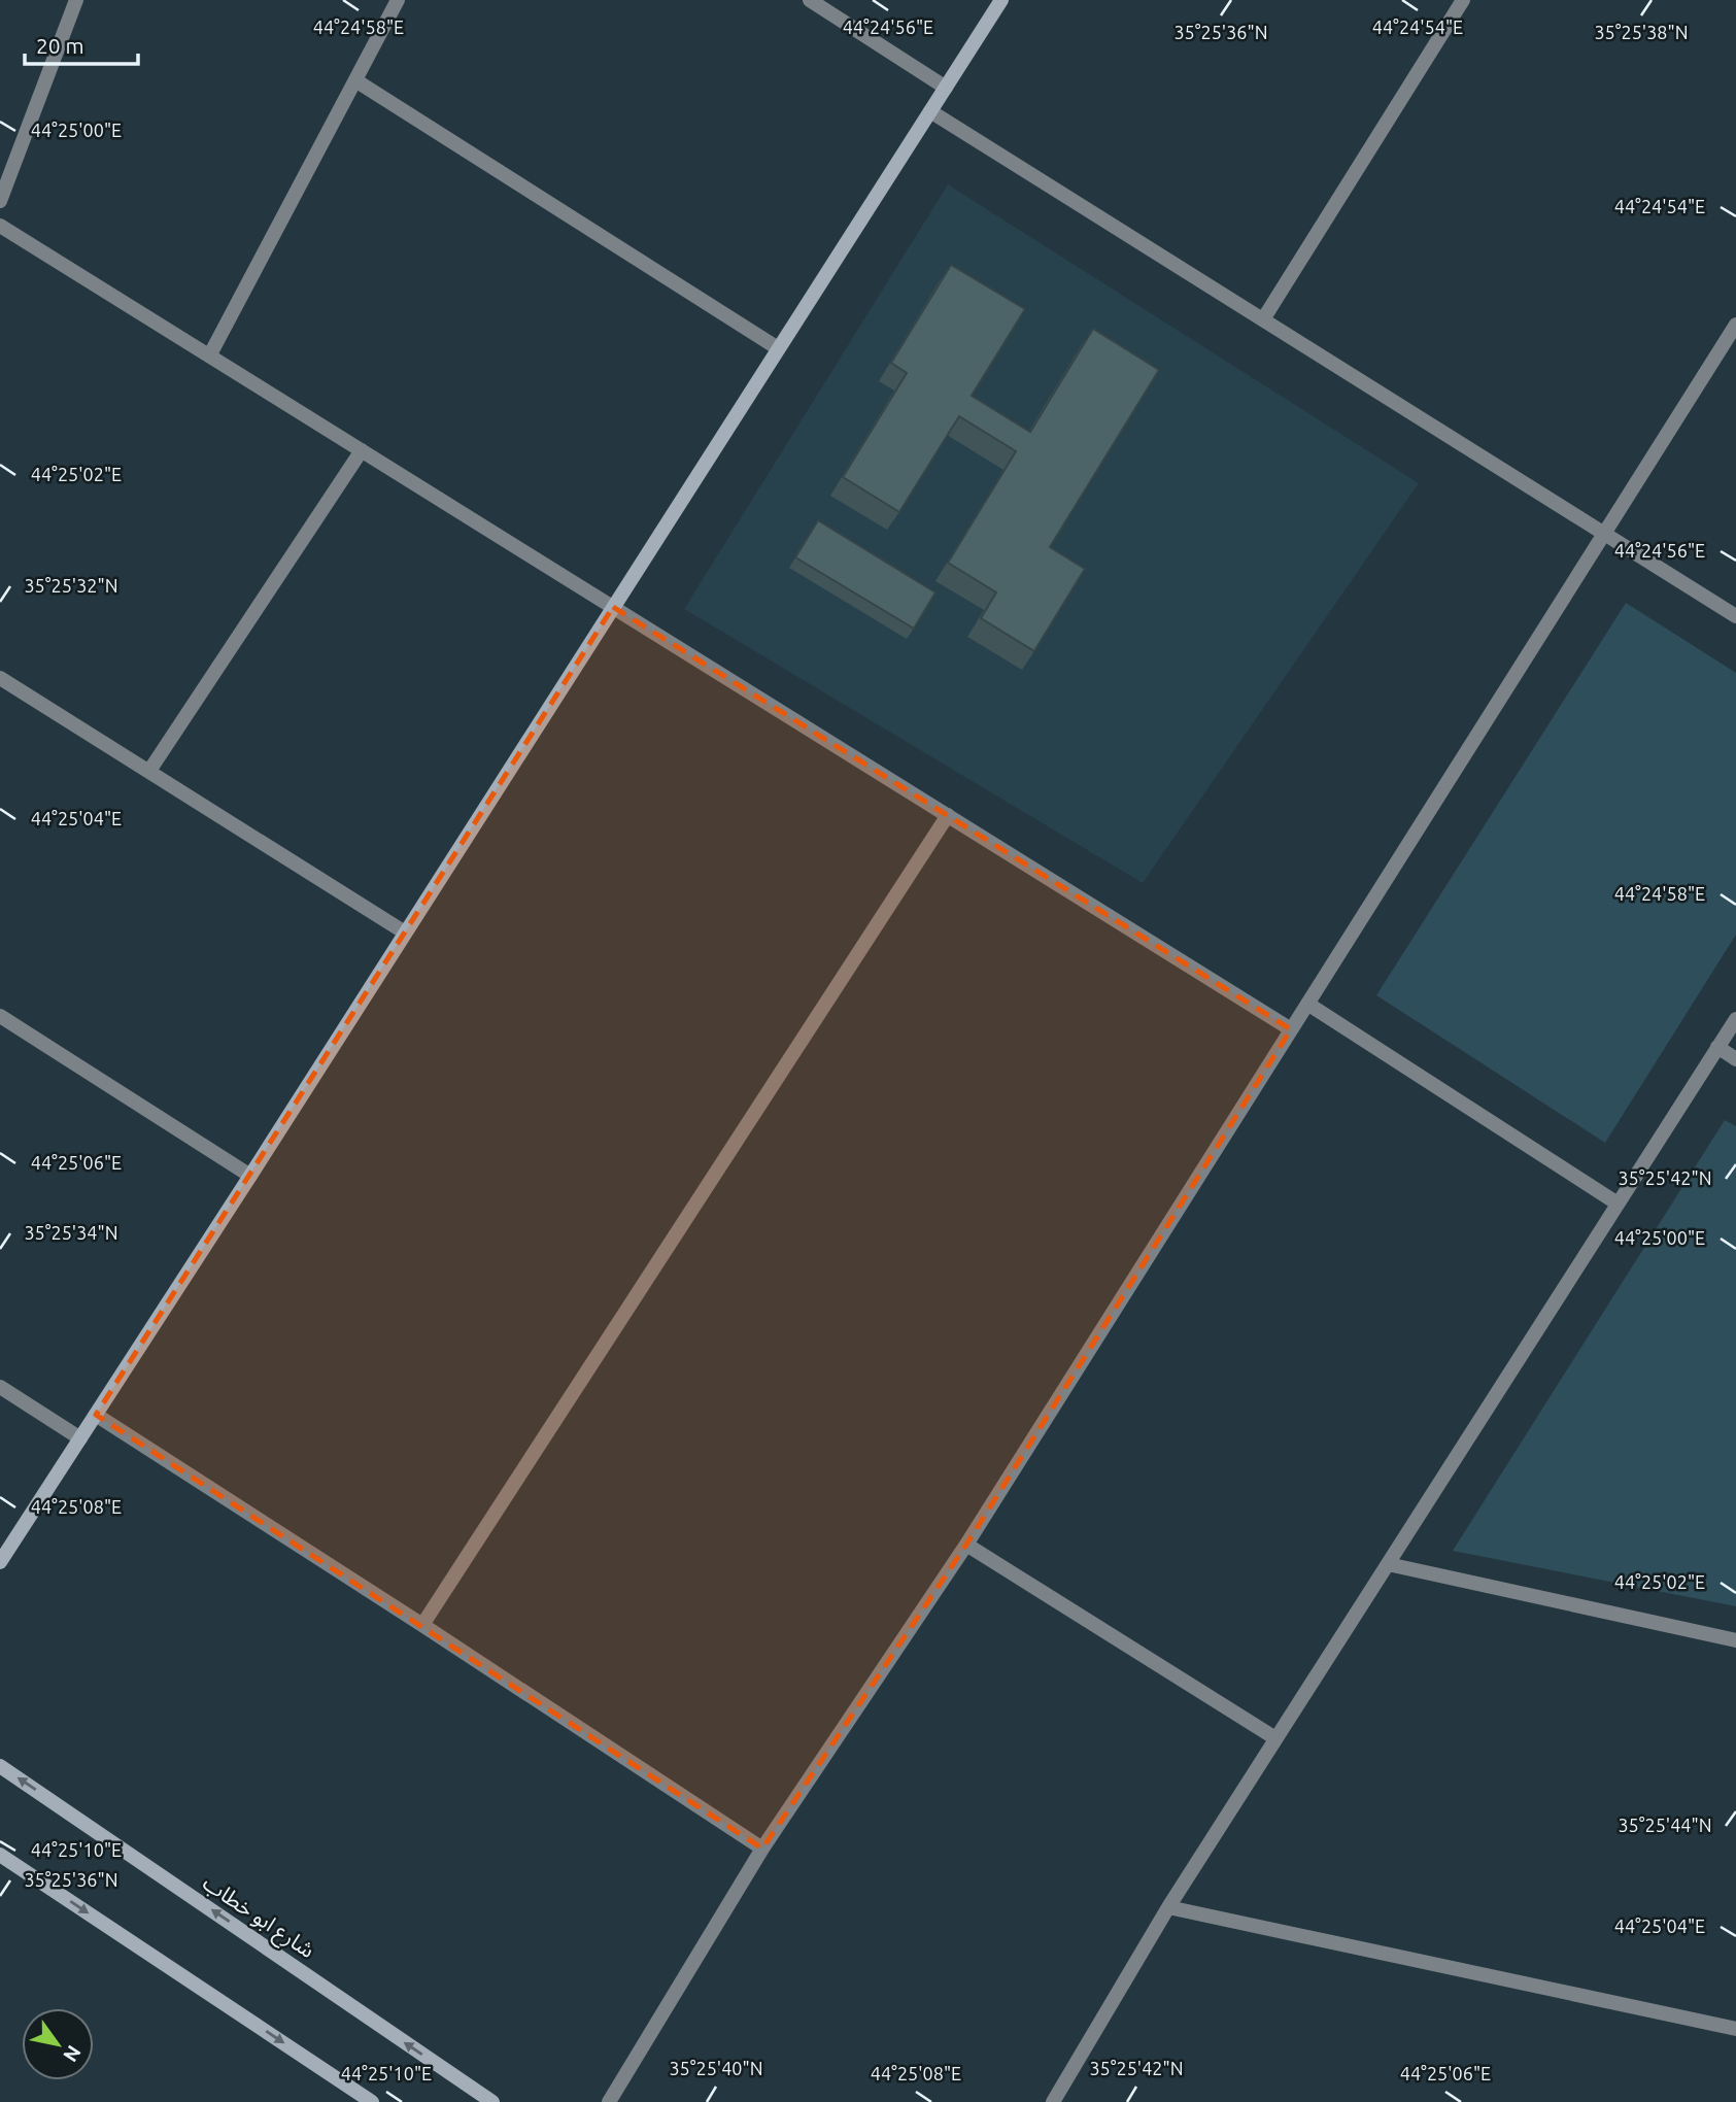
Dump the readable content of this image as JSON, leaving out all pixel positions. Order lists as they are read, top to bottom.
{
  "streets": {
    "street": ["شارع ابو خطاب"]
  },
  "scale_bar": "20 m",
  "north": "bottom right",
  "coordinates": [
    "44°24'58\"E",
    "44°24'54\"E",
    "44°24'56\"E",
    "35°25'38\"N",
    "35°25'36\"N",
    "44°25'00\"E",
    "44°25'02\"E",
    "35°25'32\"N",
    "44°25'04\"E",
    "44°25'06\"E",
    "35°25'42\"N",
    "35°25'34\"N",
    "44°25'08\"E",
    "35°25'44\"N",
    "44°25'10\"E",
    "35°25'40\"N"
  ]
}
